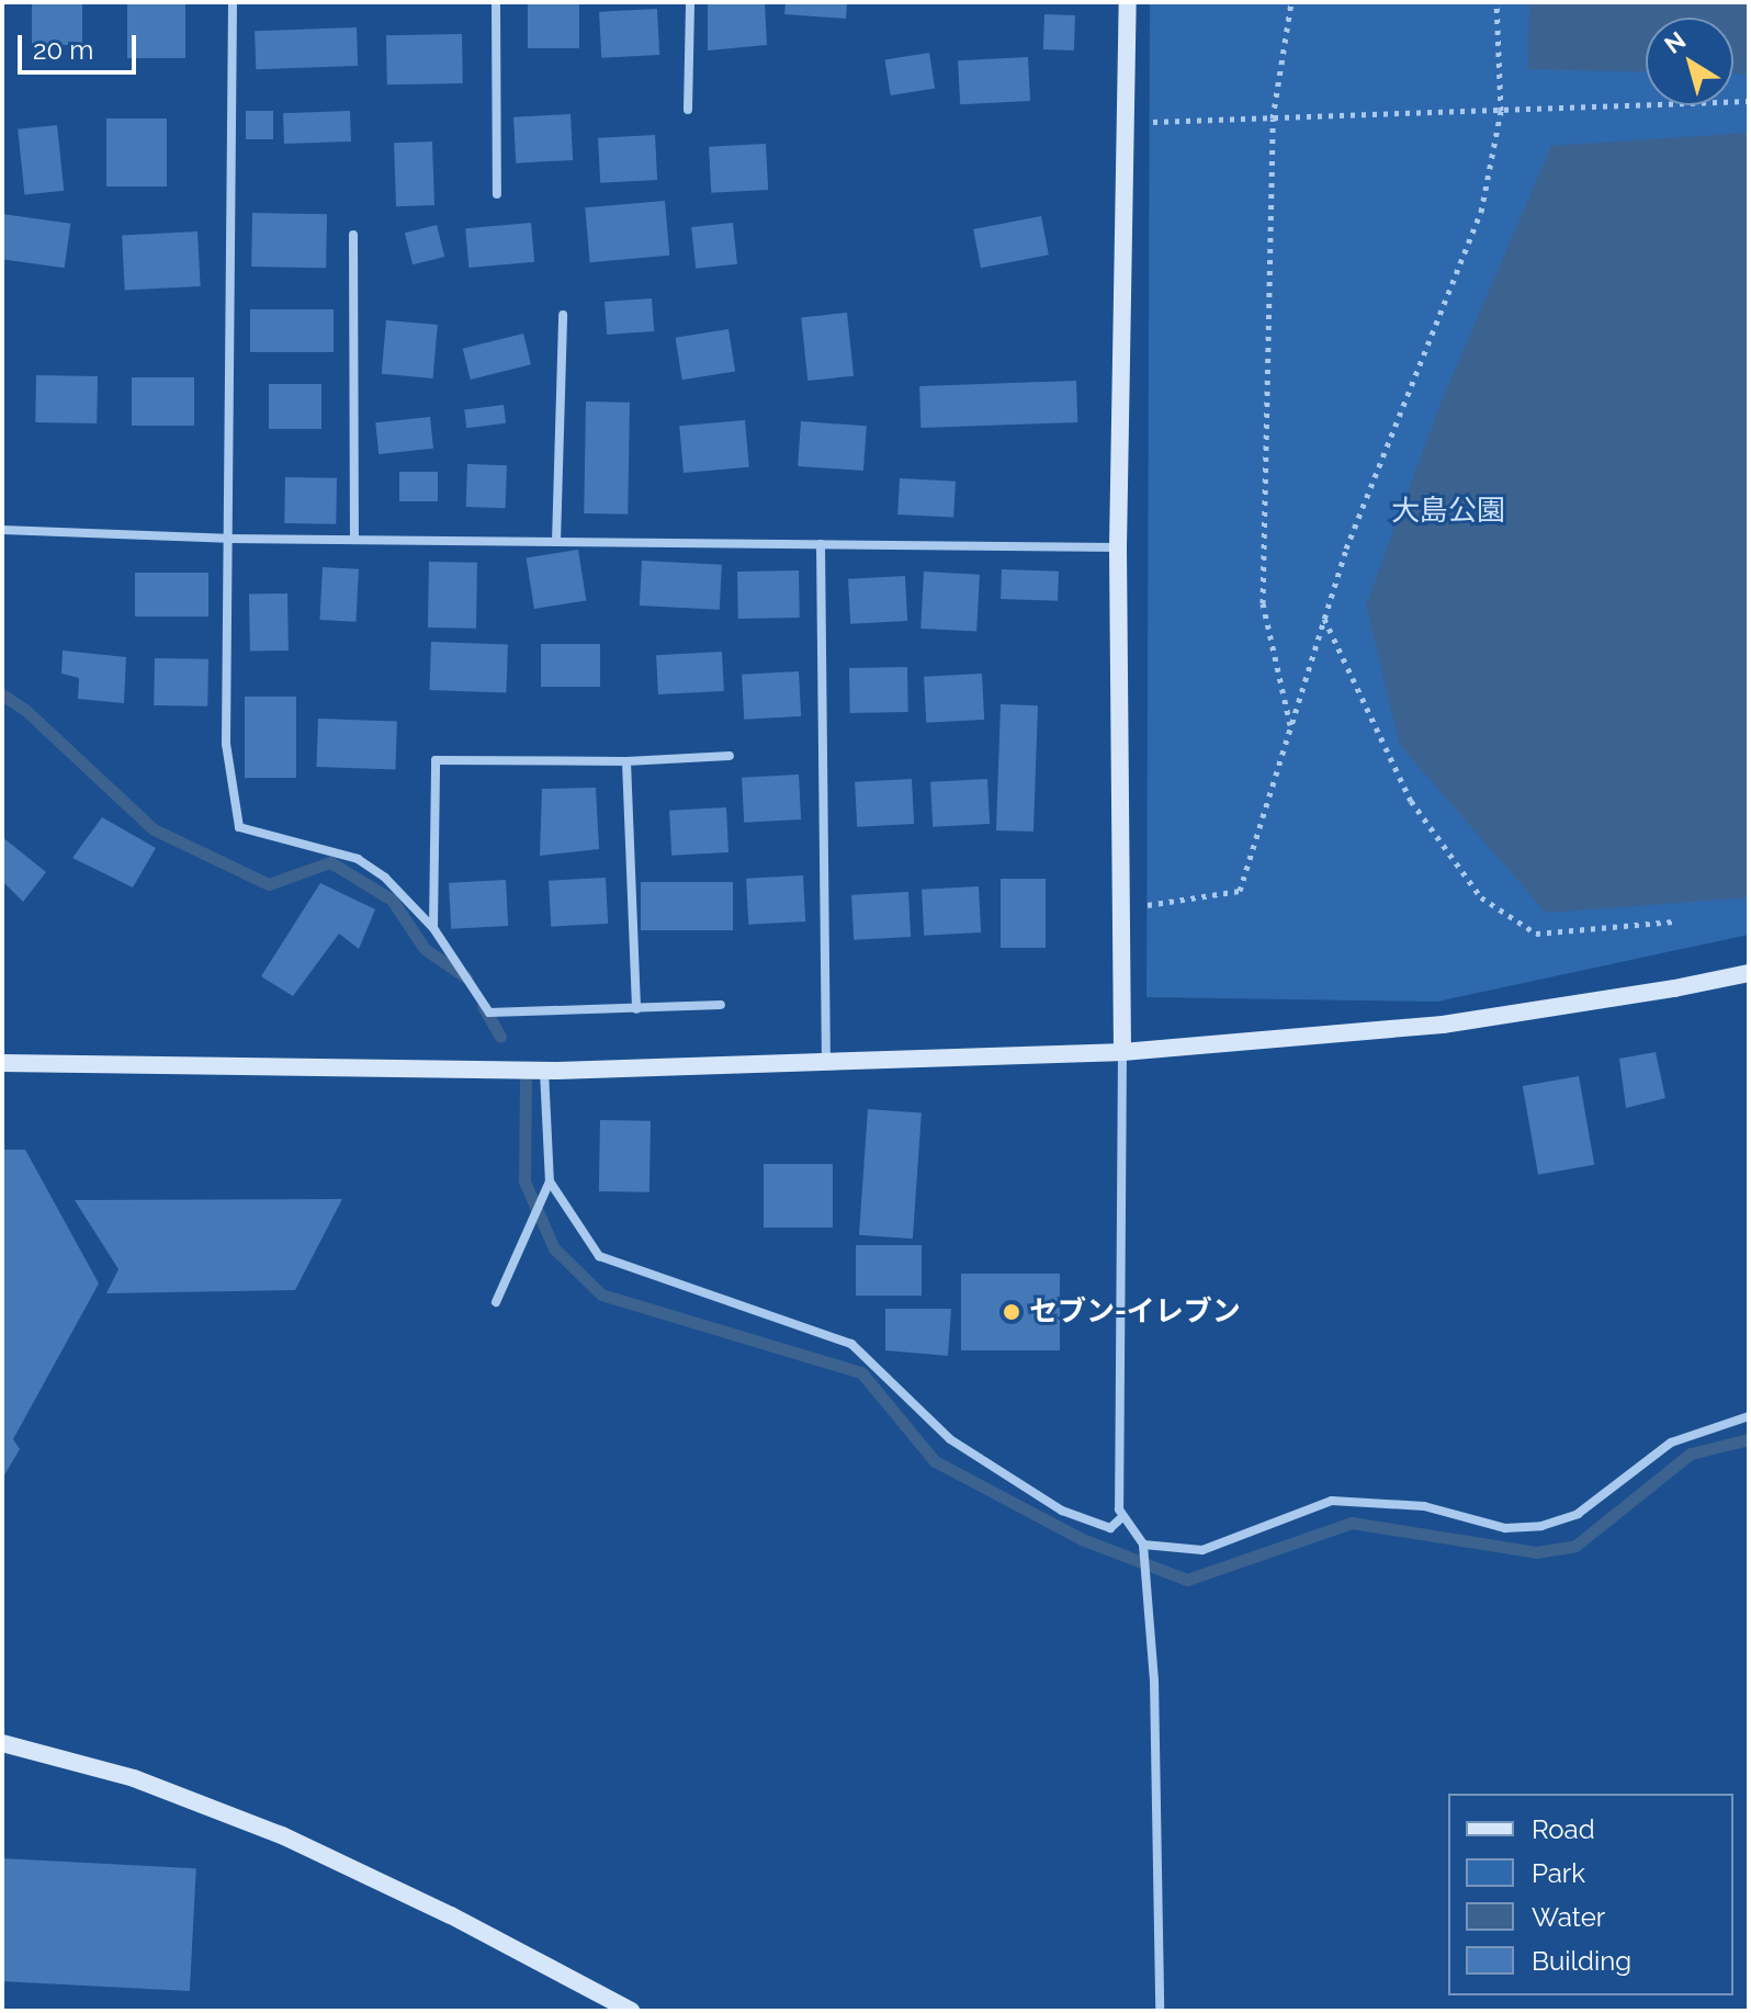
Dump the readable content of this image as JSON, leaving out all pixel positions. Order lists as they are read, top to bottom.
{
  "parks": ["大島公園"],
  "places": ["セブン-イレブン"],
  "legend": [
    "Road",
    "Park",
    "Water",
    "Building"
  ],
  "scale_bar": "20 m",
  "north": "top left"
}
